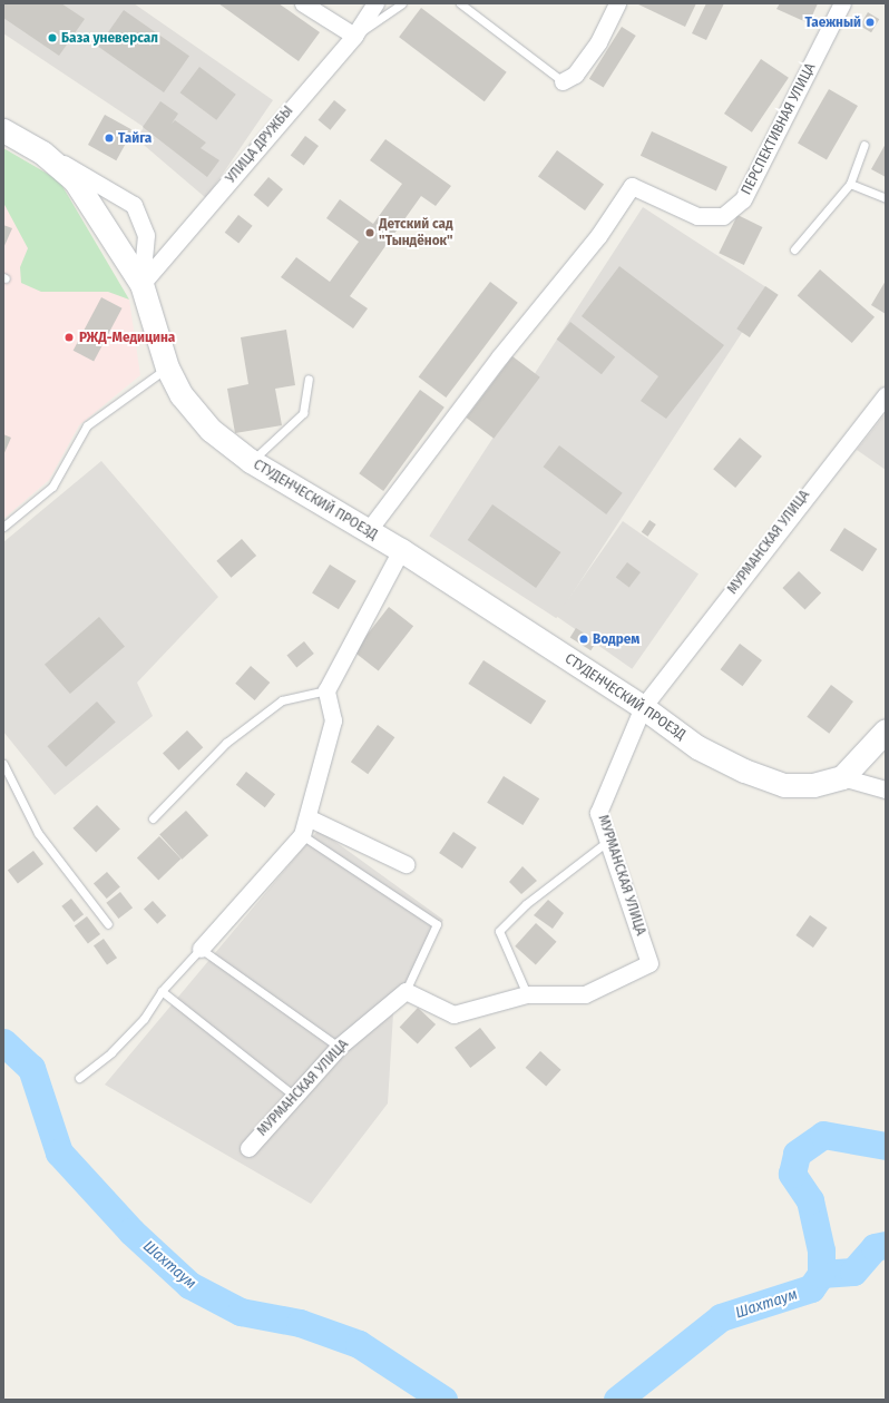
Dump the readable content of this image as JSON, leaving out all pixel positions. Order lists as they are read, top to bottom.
{
  "streets": {
    "street": [
      "ПЕРСПЕКТИВНАЯ УЛИЦА",
      "УЛИЦА ДРУЖБЫ",
      "СТУДЕНЧЕСКИЙ ПРОЕЗД",
      "МУРМАНСКАЯ УЛИЦА"
    ]
  },
  "crossings": [
    ["ПЕРСПЕКТИВНАЯ УЛИЦА", "СТУДЕНЧЕСКИЙ ПРОЕЗД"],
    ["УЛИЦА ДРУЖБЫ", "СТУДЕНЧЕСКИЙ ПРОЕЗД"],
    ["СТУДЕНЧЕСКИЙ ПРОЕЗД", "МУРМАНСКАЯ УЛИЦА"]
  ],
  "water": ["Шахтаум"],
  "places": [
    "Таежный",
    "База уневерсал",
    "Тайга",
    "Детский сад \"Тындёнок\"",
    "РЖД-Медицина",
    "Водрем"
  ]
}
